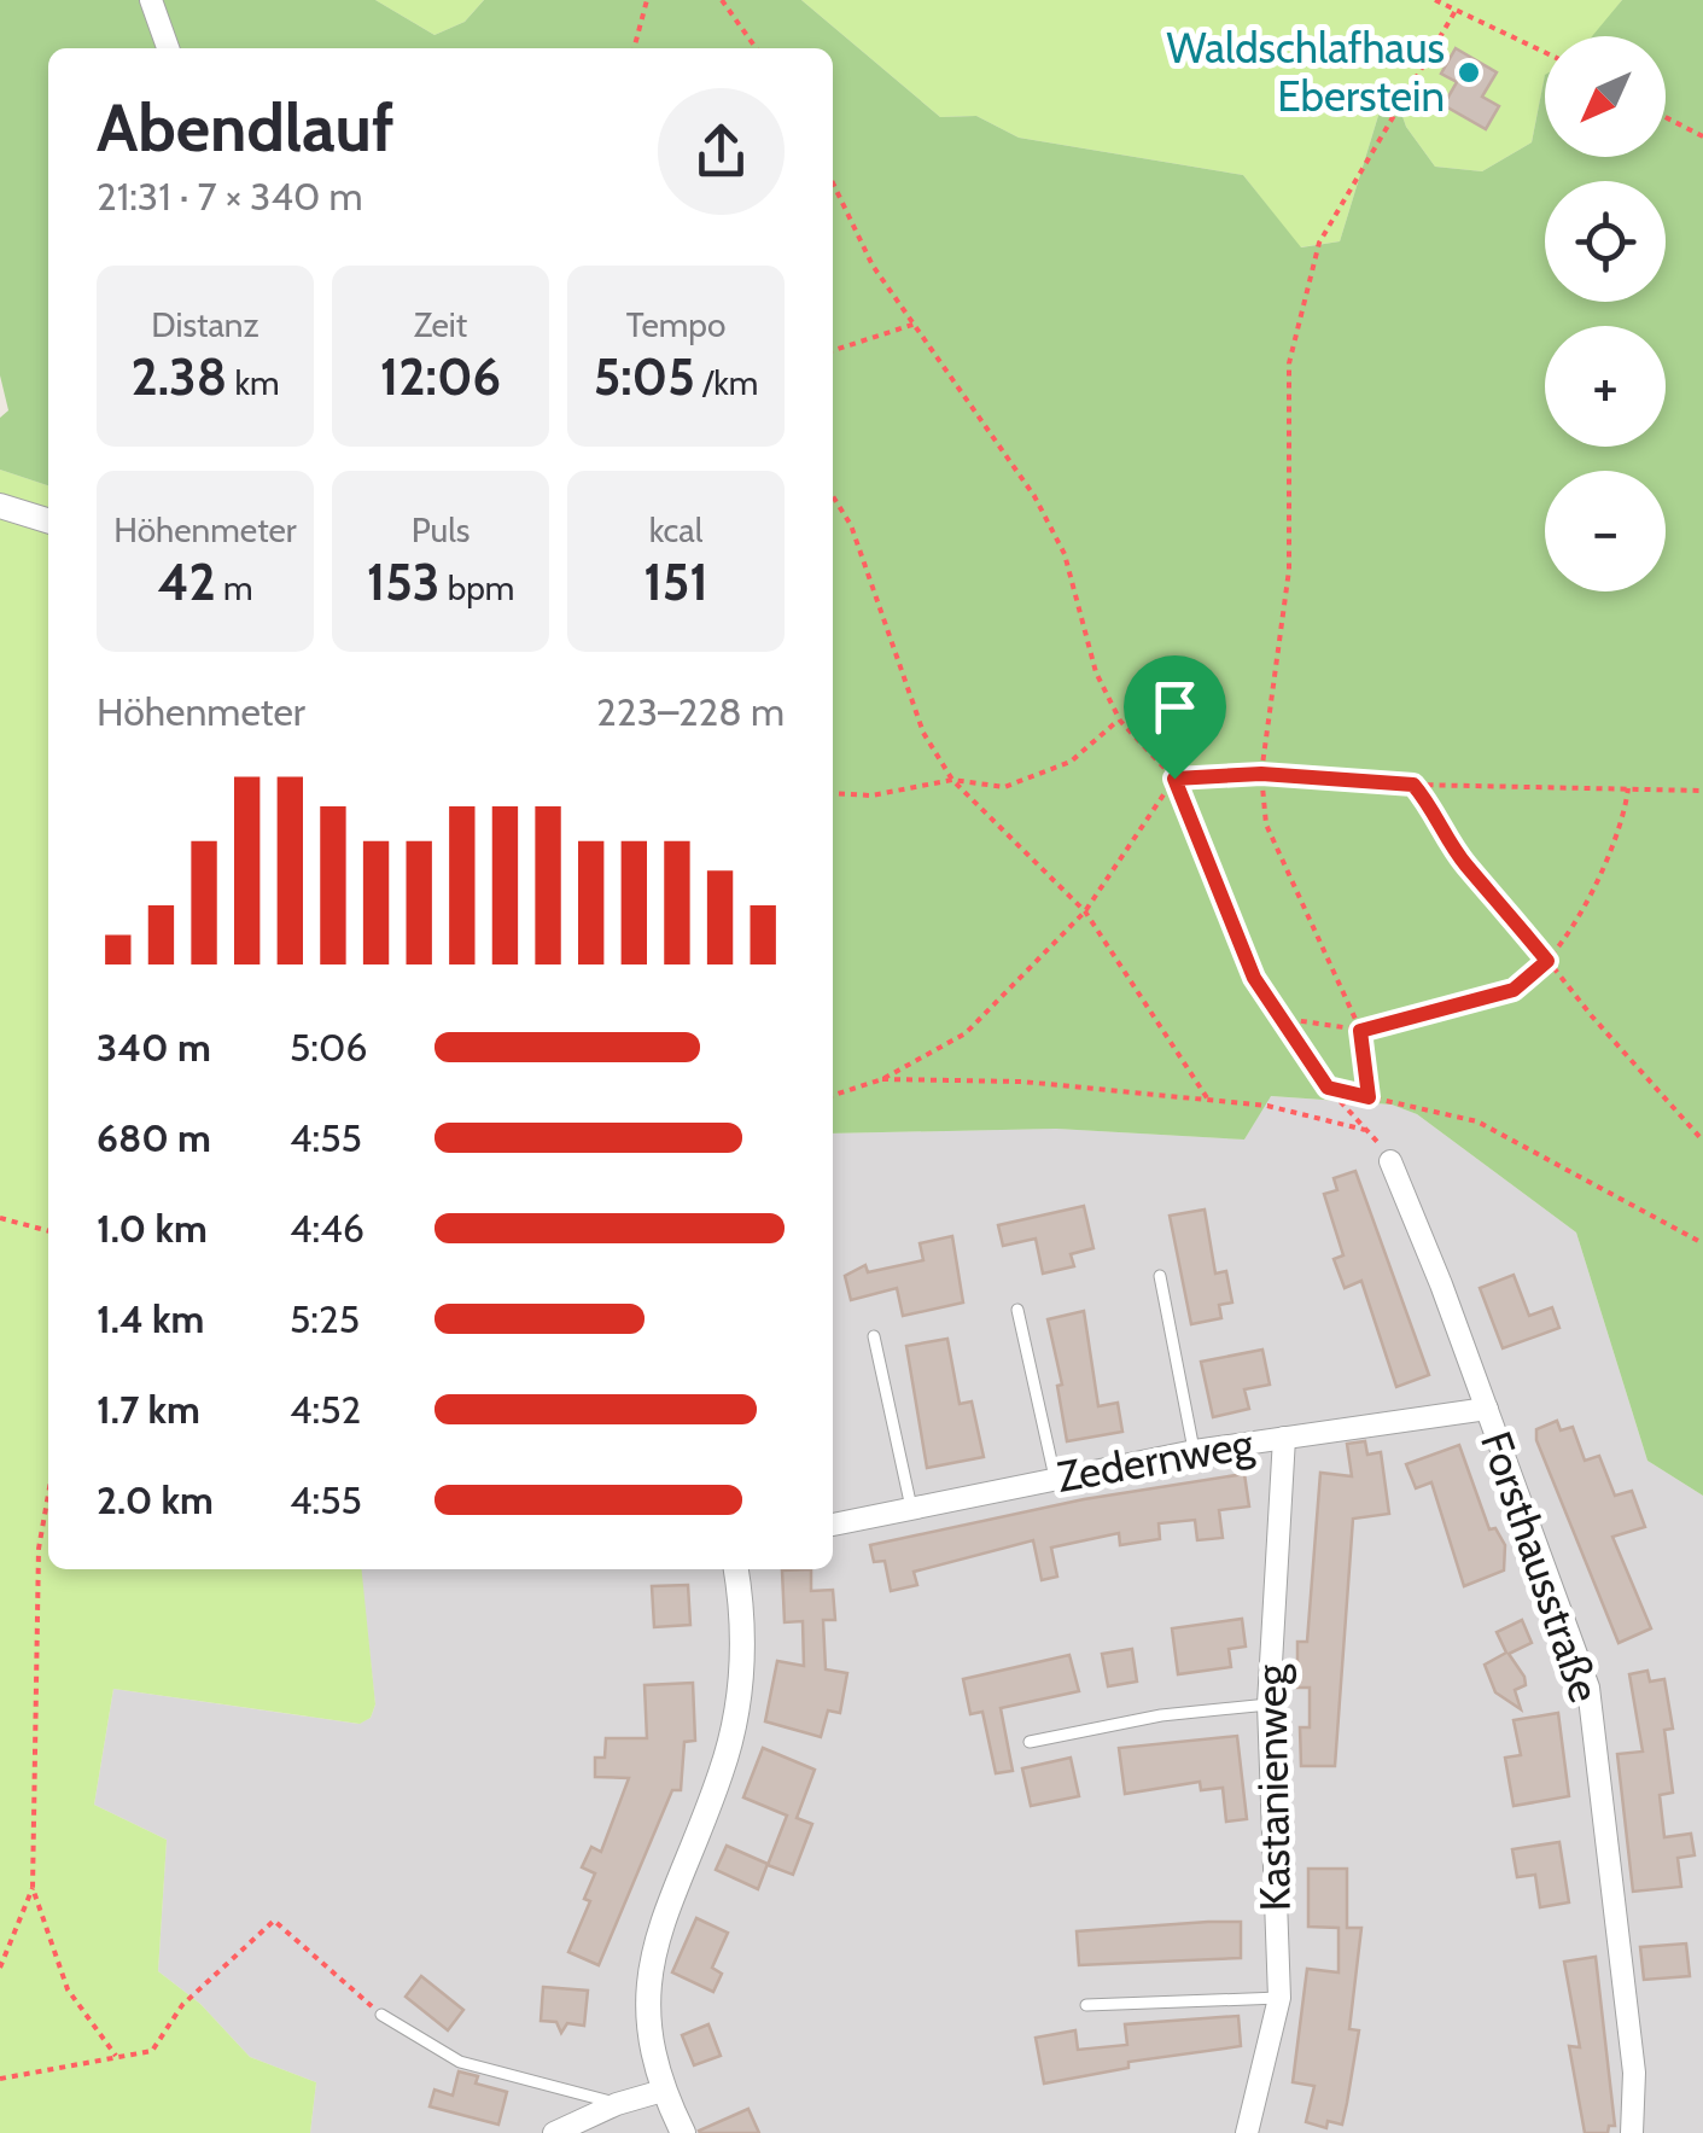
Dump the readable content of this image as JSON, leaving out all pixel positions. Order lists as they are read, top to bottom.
{
  "streets": {
    "street": ["Zedernweg", "Forsthausstraße", "Kastanienweg"]
  },
  "crossings": [
    ["Zedernweg", "Forsthausstraße"],
    ["Zedernweg", "Kastanienweg"]
  ],
  "places": ["Waldschlafhaus Eberstein"],
  "north": "bottom left",
  "page": {
    "map_buttons": ["+", "−"],
    "heading": ["Abendlauf", "21:31 · 7 × 340 m"],
    "stats": [
      ["Distanz", "2.38 km"],
      ["Zeit", "12:06"],
      ["Tempo", "5:05 /km"],
      ["Höhenmeter", "42 m"],
      ["Puls", "153 bpm"],
      ["kcal", "151"]
    ],
    "chart": ["Höhenmeter", "223–228 m"],
    "list": [
      {
        "name": "340 m",
        "note": "5:06"
      },
      {
        "name": "680 m",
        "note": "4:55"
      },
      {
        "name": "1.0 km",
        "note": "4:46"
      },
      {
        "name": "1.4 km",
        "note": "5:25"
      },
      {
        "name": "1.7 km",
        "note": "4:52"
      },
      {
        "name": "2.0 km",
        "note": "4:55"
      }
    ]
  }
}
